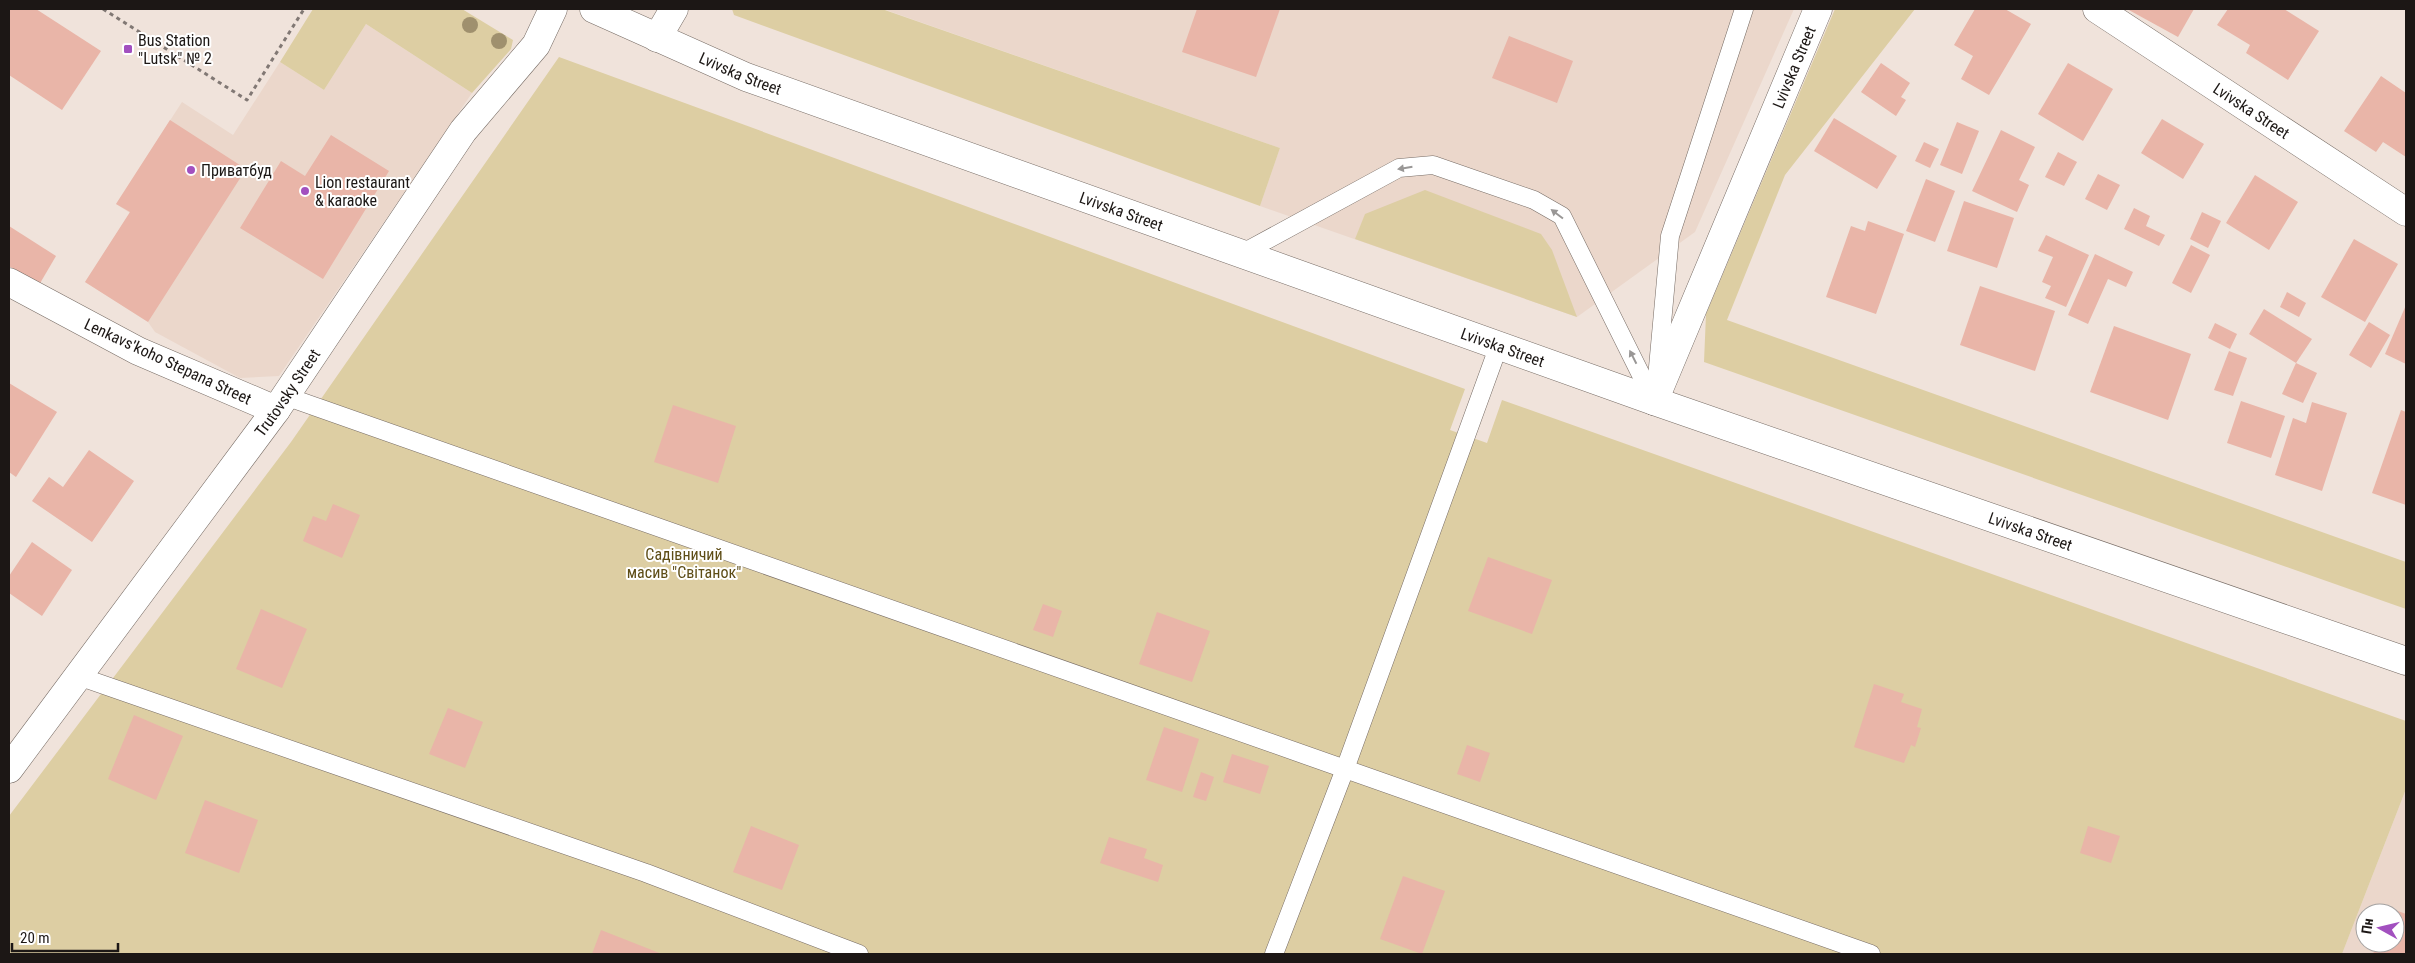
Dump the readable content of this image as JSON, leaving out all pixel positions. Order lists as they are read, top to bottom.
{
  "streets": {
    "street": ["Lvivska Street", "Lenkavsʹkoho Stepana Street", "Trutovsky Street"]
  },
  "crossings": [
    ["Lenkavsʹkoho Stepana Street", "Trutovsky Street"]
  ],
  "parks": ["Садівничий масив \"Світанок\""],
  "places": {
    "transit": ["Bus Station \"Lutsk\" № 2"],
    "other": ["Приватбуд", "Lion restaurant & karaoke"]
  },
  "scale_bar": "20 m",
  "north": "left"
}
